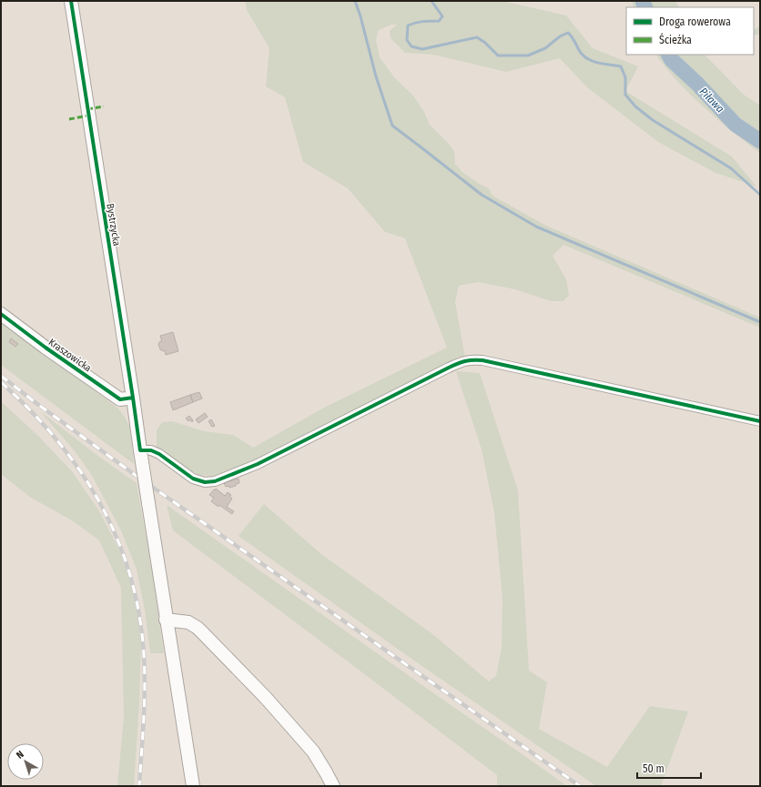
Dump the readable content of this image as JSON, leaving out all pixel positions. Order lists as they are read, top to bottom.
{
  "streets": {
    "street": ["Bystrzycka", "Kraszowicka"]
  },
  "crossings": [
    ["Bystrzycka", "Kraszowicka"]
  ],
  "water": ["Piława"],
  "legend": ["Droga rowerowa", "Ścieżka"],
  "scale_bar": "50 m",
  "north": "top left"
}
